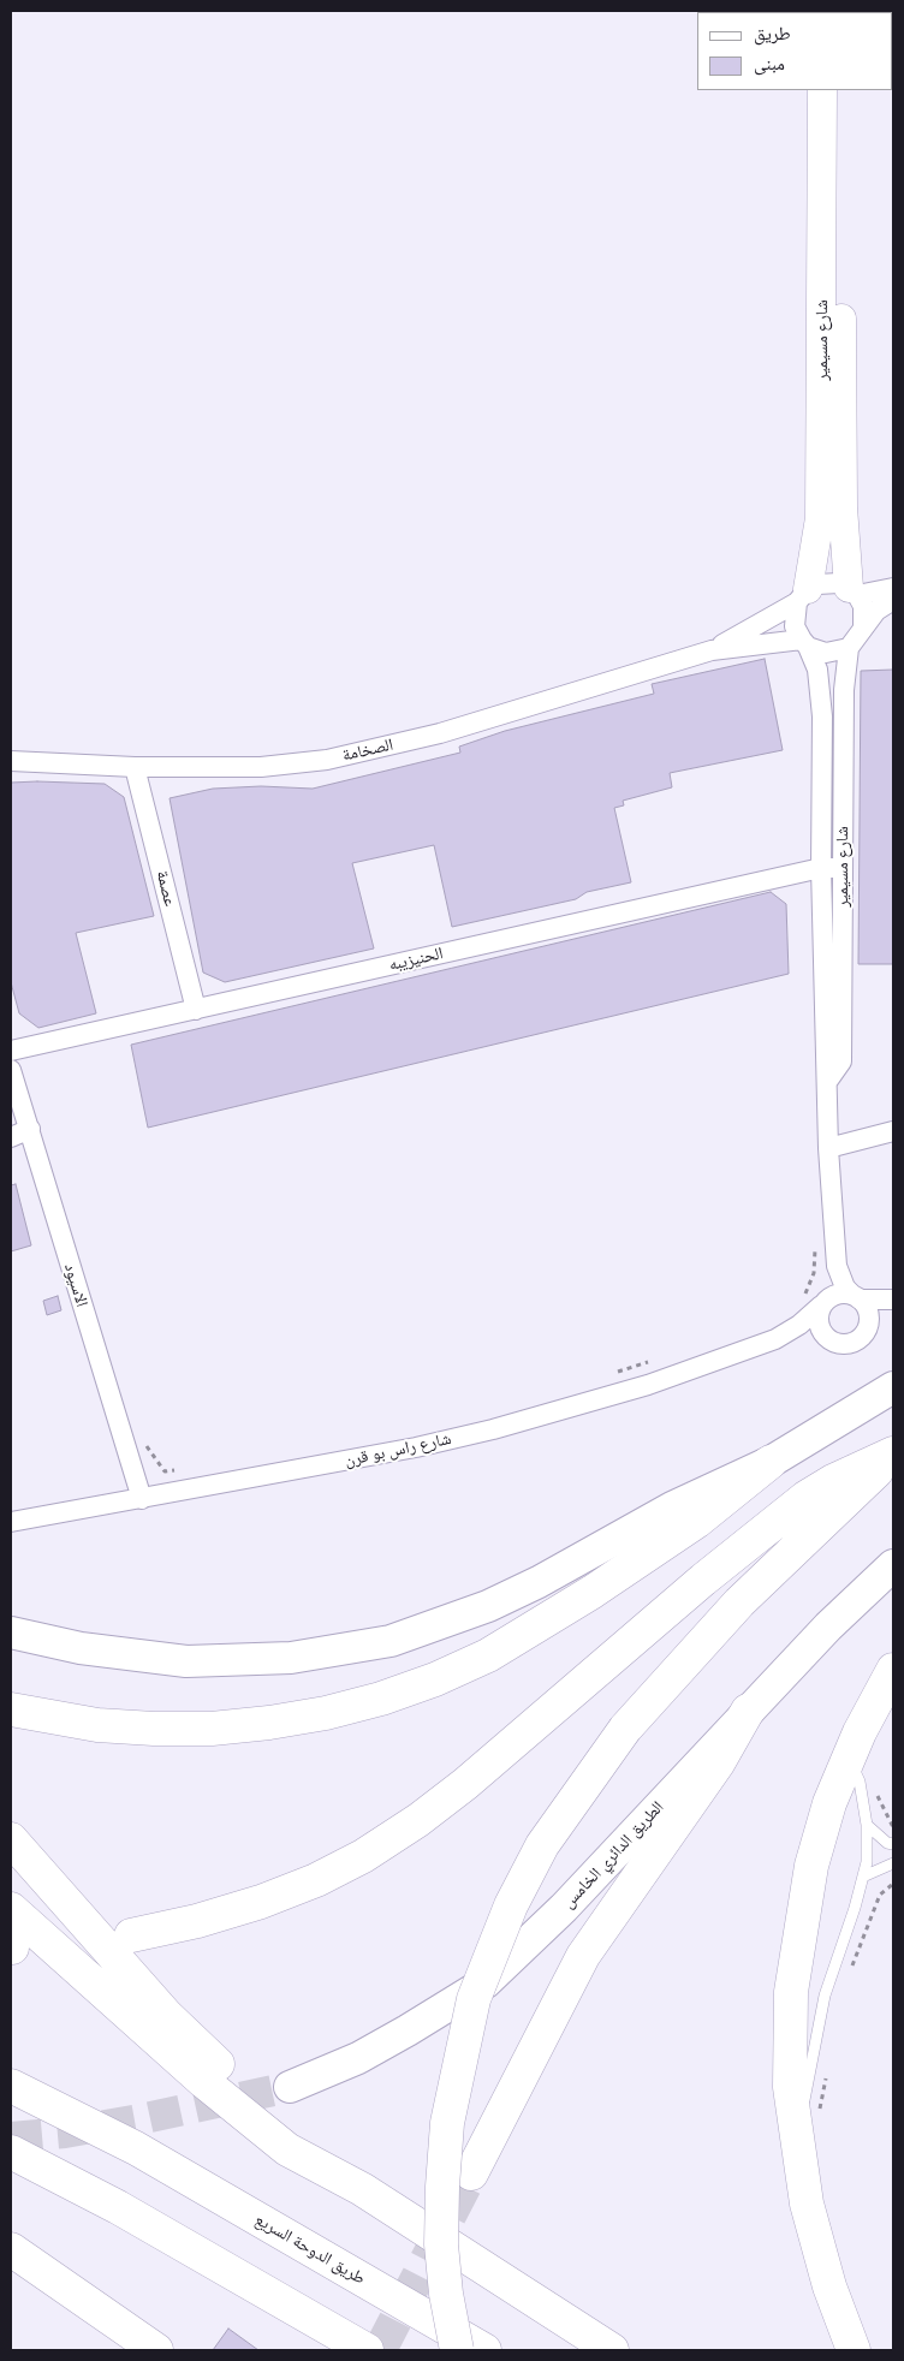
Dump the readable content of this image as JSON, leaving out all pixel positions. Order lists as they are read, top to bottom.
{
  "streets": {
    "highway": ["طريق الدوحة السريع"],
    "main road": ["الطريق الدائري الخامس"],
    "street": [
      "شارع مسيمير",
      "الصخامة",
      "عصمة",
      "الحنيزيبه",
      "الاسيود",
      "شارع راس بو قرن"
    ]
  },
  "crossings": [
    ["شارع مسيمير", "الصخامة"],
    ["شارع مسيمير", "الحنيزيبه"],
    ["شارع مسيمير", "شارع راس بو قرن"],
    ["الصخامة", "عصمة"],
    ["عصمة", "الحنيزيبه"],
    ["الاسيود", "شارع راس بو قرن"]
  ],
  "legend": ["طريق", "مبنى"]
}
